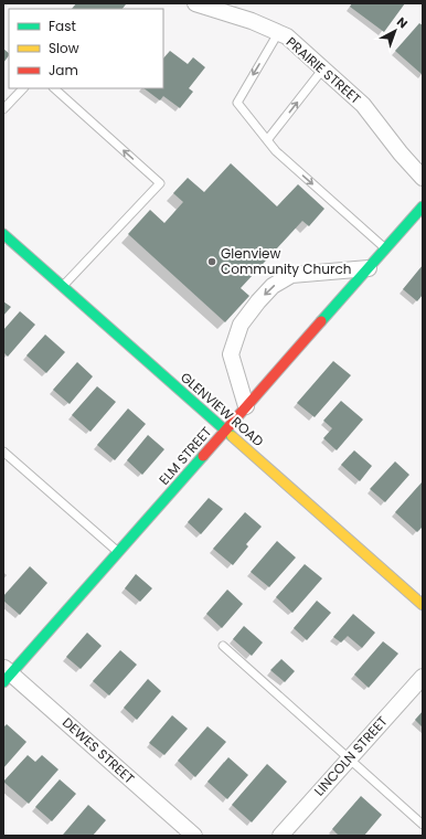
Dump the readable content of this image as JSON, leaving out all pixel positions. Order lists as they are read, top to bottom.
{
  "streets": {
    "street": [
      "PRAIRIE STREET",
      "GLENVIEW ROAD",
      "ELM STREET",
      "DEWES STREET",
      "LINCOLN STREET"
    ]
  },
  "crossings": [
    ["GLENVIEW ROAD", "ELM STREET"],
    ["ELM STREET", "DEWES STREET"]
  ],
  "places": ["Glenview Community Church"],
  "legend": ["Fast", "Slow", "Jam"],
  "north": "top right"
}
